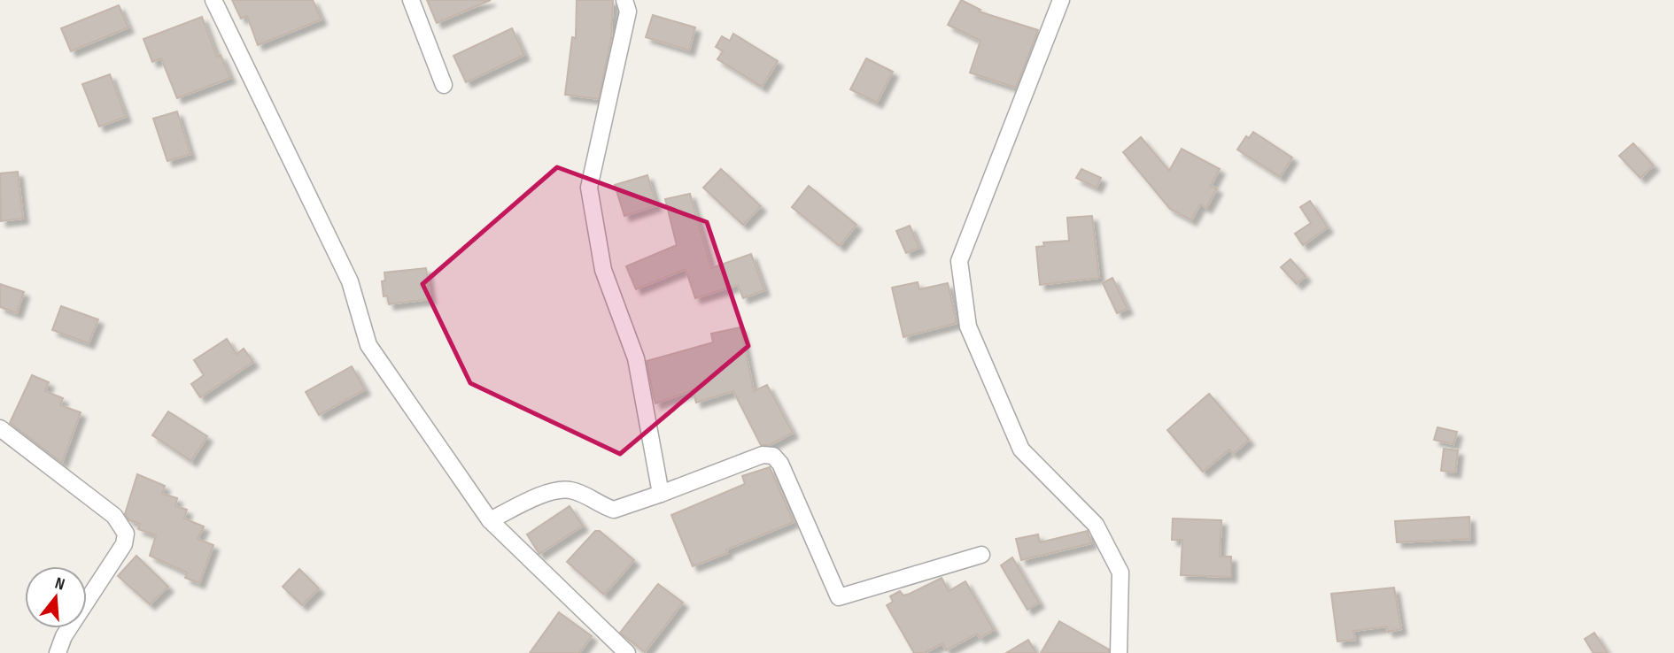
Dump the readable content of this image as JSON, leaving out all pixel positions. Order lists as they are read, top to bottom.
{
  "north": "top"
}
